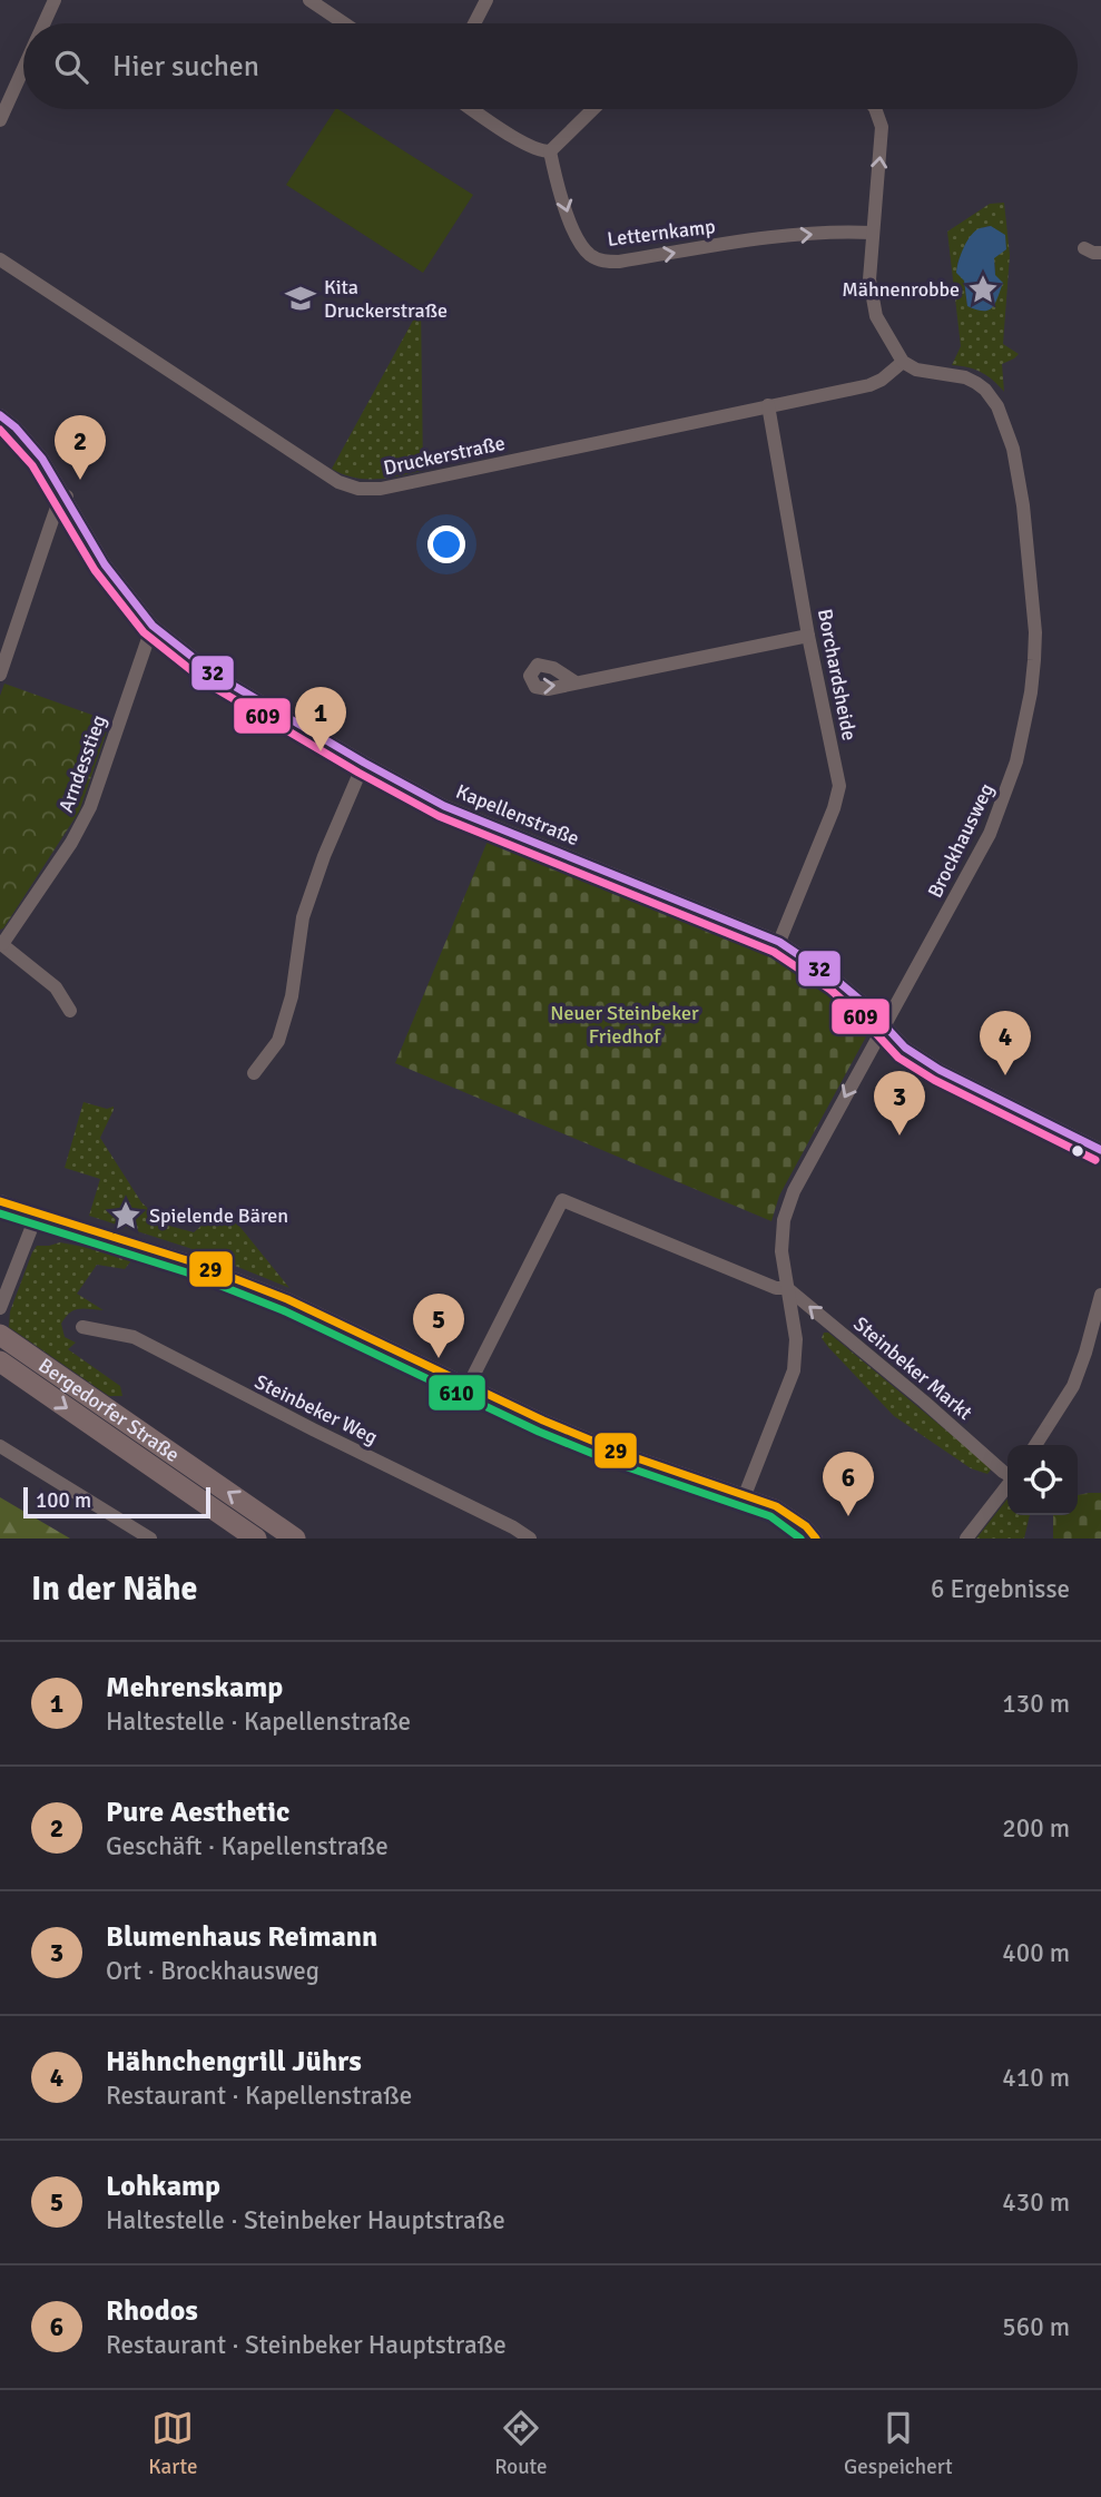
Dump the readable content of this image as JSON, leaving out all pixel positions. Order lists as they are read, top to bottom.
{
  "streets": {
    "highway": ["Bergedorfer Straße"],
    "street": [
      "Letternkamp",
      "Druckerstraße",
      "Borchardsheide",
      "Arndesstieg",
      "Kapellenstraße",
      "Brockhausweg",
      "Steinbeker Markt",
      "Steinbeker Weg"
    ]
  },
  "crossings": [
    ["Druckerstraße", "Borchardsheide"],
    ["Druckerstraße", "Brockhausweg"],
    ["Borchardsheide", "Kapellenstraße"],
    ["Arndesstieg", "Kapellenstraße"],
    ["Kapellenstraße", "Brockhausweg"],
    ["Brockhausweg", "Steinbeker Markt"]
  ],
  "one_way": ["Letternkamp", "Steinbeker Markt"],
  "parks": ["Neuer Steinbeker Friedhof"],
  "places": {
    "place": ["Mähnenrobbe", "Spielende Bären"],
    "school or university": ["Kita Druckerstraße"]
  },
  "lines": [
    "transit line 32",
    "transit line 609",
    "transit line 29",
    "transit line 610"
  ],
  "scale_bar": "100 m",
  "page": {
    "search": "Hier suchen",
    "pins": [
      "2",
      "1",
      "4",
      "3",
      "5",
      "6"
    ],
    "scale": "100 m",
    "heading": ["In der Nähe", "6 Ergebnisse"],
    "list": [
      {
        "mark": "1",
        "name": "Mehrenskamp",
        "note": "Haltestelle · Kapellenstraße",
        "value": "130 m"
      },
      {
        "mark": "2",
        "name": "Pure Aesthetic",
        "note": "Geschäft · Kapellenstraße",
        "value": "200 m"
      },
      {
        "mark": "3",
        "name": "Blumenhaus Reimann",
        "note": "Ort · Brockhausweg",
        "value": "400 m"
      },
      {
        "mark": "4",
        "name": "Hähnchengrill Jührs",
        "note": "Restaurant · Kapellenstraße",
        "value": "410 m"
      },
      {
        "mark": "5",
        "name": "Lohkamp",
        "note": "Haltestelle · Steinbeker Hauptstraße",
        "value": "430 m"
      },
      {
        "mark": "6",
        "name": "Rhodos",
        "note": "Restaurant · Steinbeker Hauptstraße",
        "value": "560 m"
      }
    ],
    "nav": ["Karte", "Route", "Gespeichert"]
  }
}
